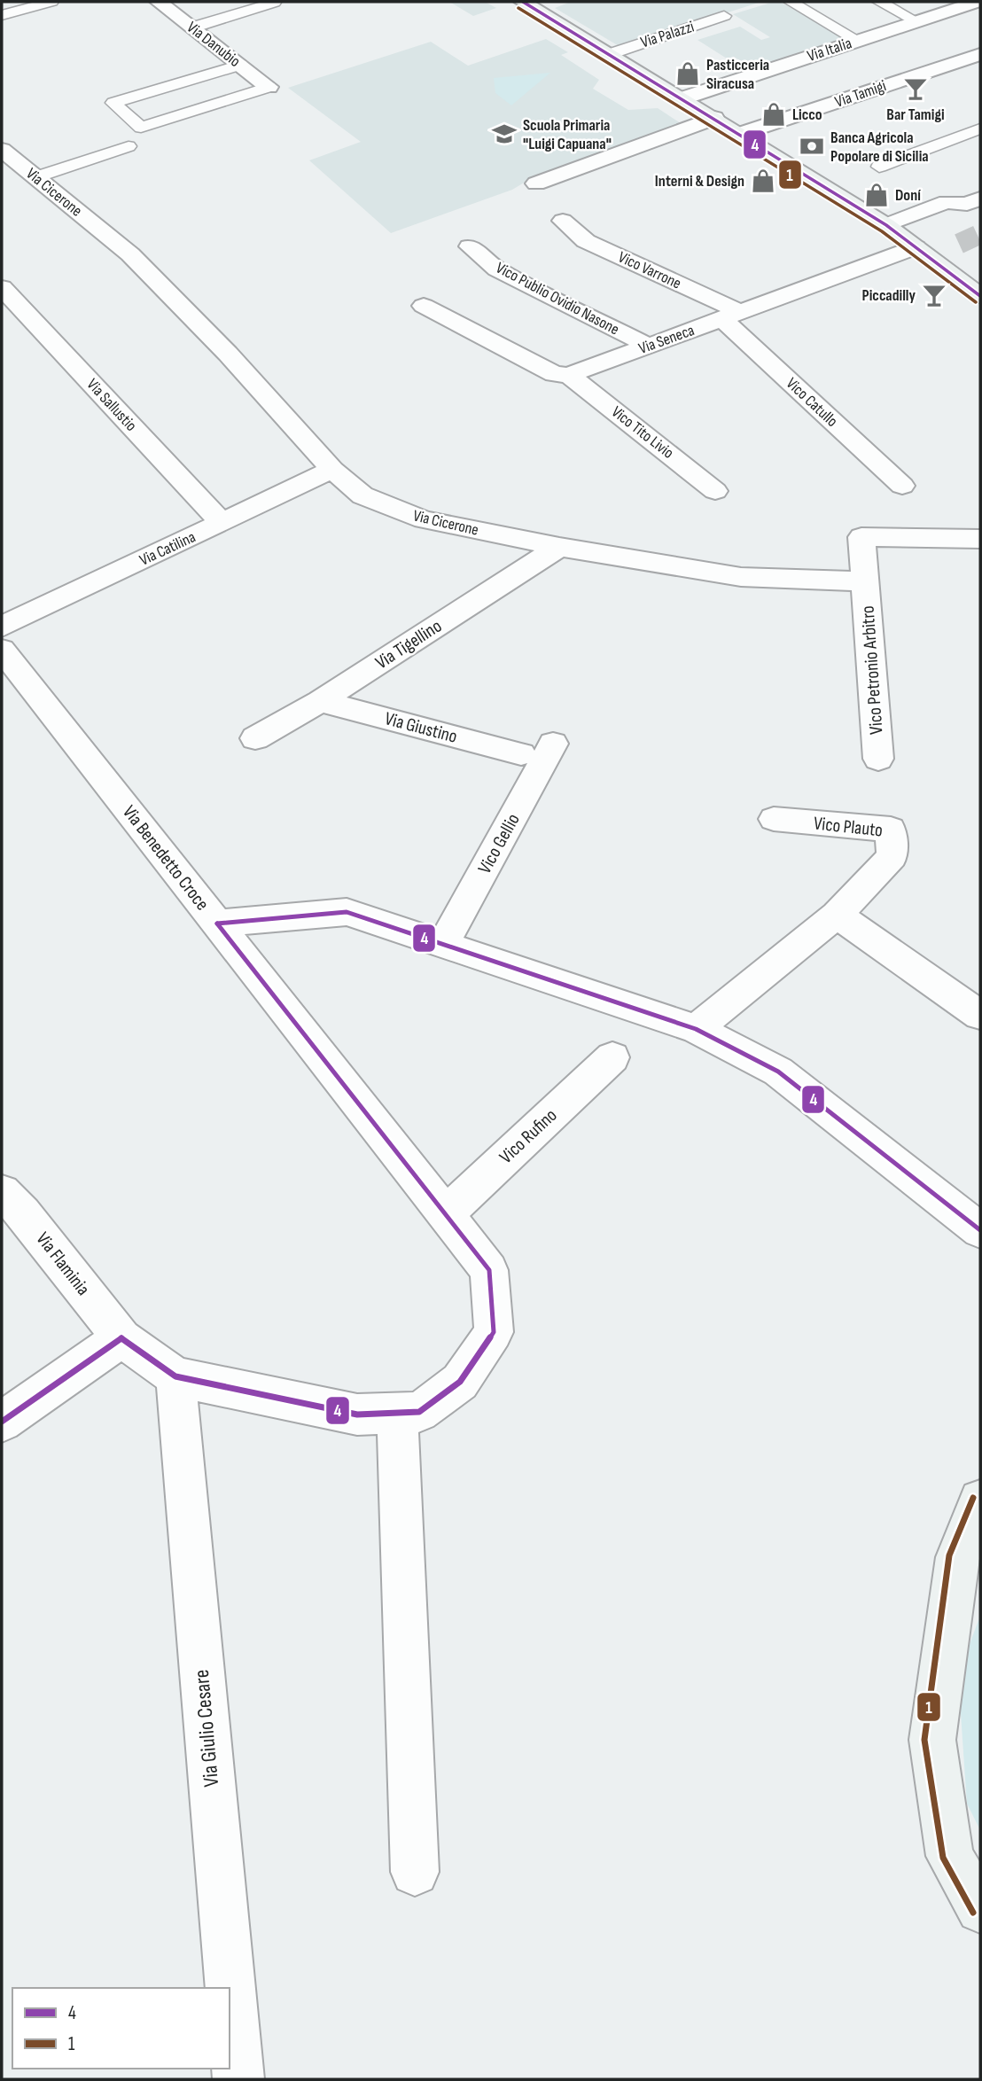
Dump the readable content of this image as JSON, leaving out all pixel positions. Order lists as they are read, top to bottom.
{
  "streets": {
    "street": [
      "Via Palazzi",
      "Via Danubio",
      "Via Italia",
      "Via Tamigi",
      "Via Cicerone",
      "Vico Varrone",
      "Vico Publio Ovidio Nasone",
      "Via Seneca",
      "Vico Catullo",
      "Via Sallustio",
      "Vico Tito Livio",
      "Via Catilina",
      "Via Tigellino",
      "Vico Petronio Arbitro",
      "Via Giustino",
      "Vico Plauto",
      "Vico Gellio",
      "Via Benedetto Croce",
      "Vico Rufino",
      "Via Flaminia",
      "Via Giulio Cesare"
    ]
  },
  "crossings": [
    ["Via Palazzi", "Via Italia"],
    ["Via Palazzi", "Via Tamigi"],
    ["Via Palazzi", "Via Seneca"],
    ["Via Cicerone", "Via Catilina"],
    ["Via Cicerone", "Via Tigellino"],
    ["Via Cicerone", "Vico Petronio Arbitro"],
    ["Vico Varrone", "Via Seneca"],
    ["Vico Varrone", "Vico Catullo"],
    ["Vico Publio Ovidio Nasone", "Via Seneca"],
    ["Via Seneca", "Vico Catullo"],
    ["Via Seneca", "Vico Tito Livio"],
    ["Via Sallustio", "Via Catilina"],
    ["Via Tigellino", "Via Giustino"],
    ["Via Benedetto Croce", "Vico Rufino"],
    ["Via Benedetto Croce", "Via Flaminia"],
    ["Via Benedetto Croce", "Via Giulio Cesare"]
  ],
  "places": {
    "shop": [
      "Pasticceria Siracusa",
      "Licco",
      "Interni & Design",
      "Doní"
    ],
    "bar": ["Bar Tamigi", "Piccadilly"],
    "school or university": ["Scuola Primaria \"Luigi Capuana\""],
    "bank": ["Banca Agricola Popolare di Sicilia"]
  },
  "lines": ["transit line 4", "transit line 1"],
  "legend": ["4", "1"]
}
